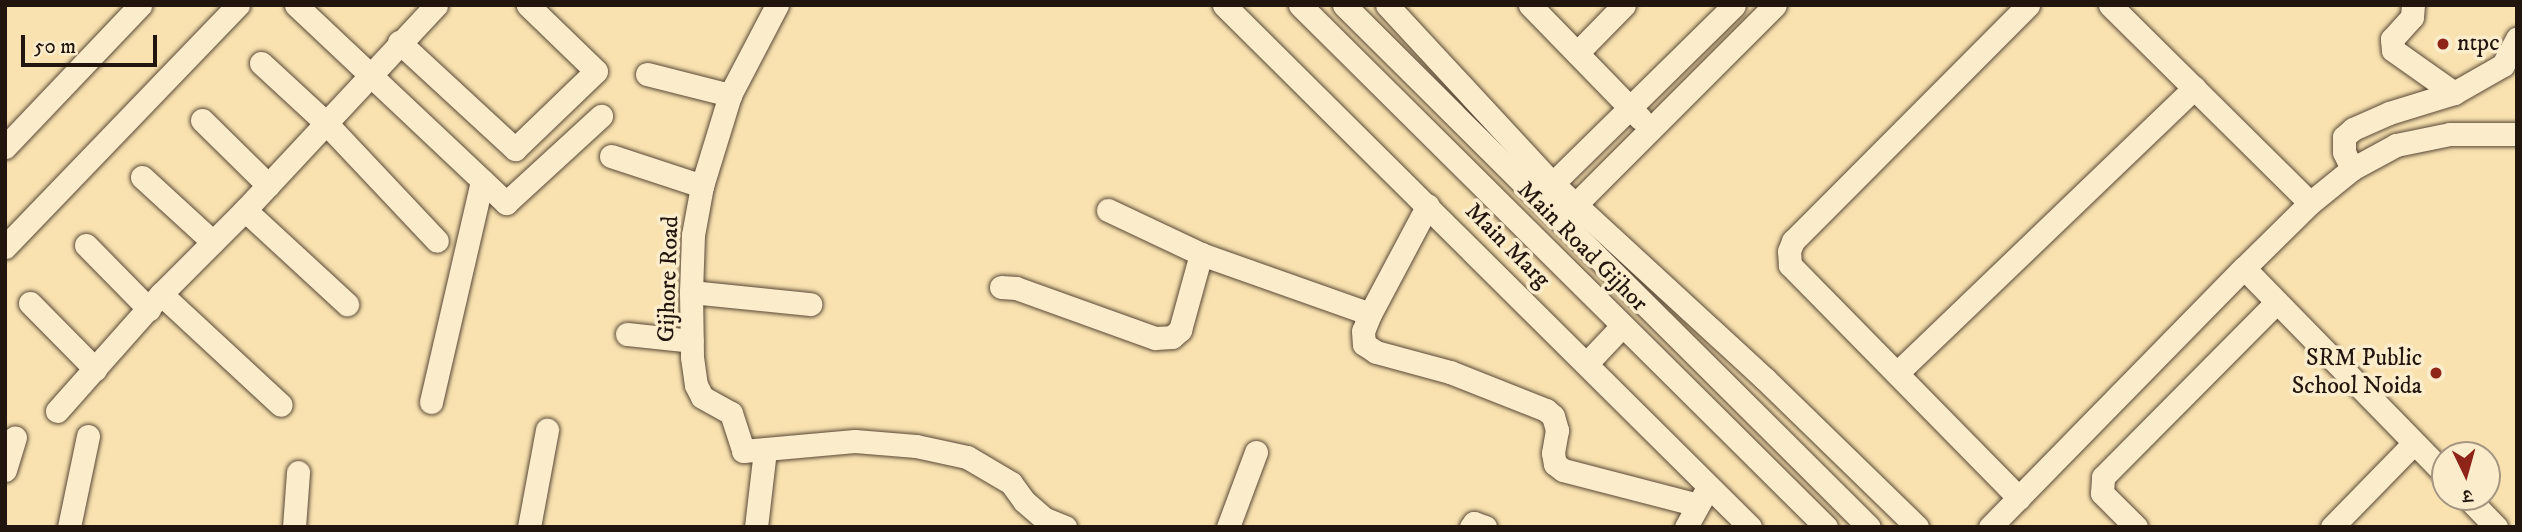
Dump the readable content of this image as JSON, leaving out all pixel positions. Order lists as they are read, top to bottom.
{
  "streets": {
    "street": ["Main Marg", "Main Road Gijhor", "Gijhore Road"]
  },
  "places": ["ntpc", "SRM Public School Noida"],
  "scale_bar": "50 m",
  "north": "bottom"
}
